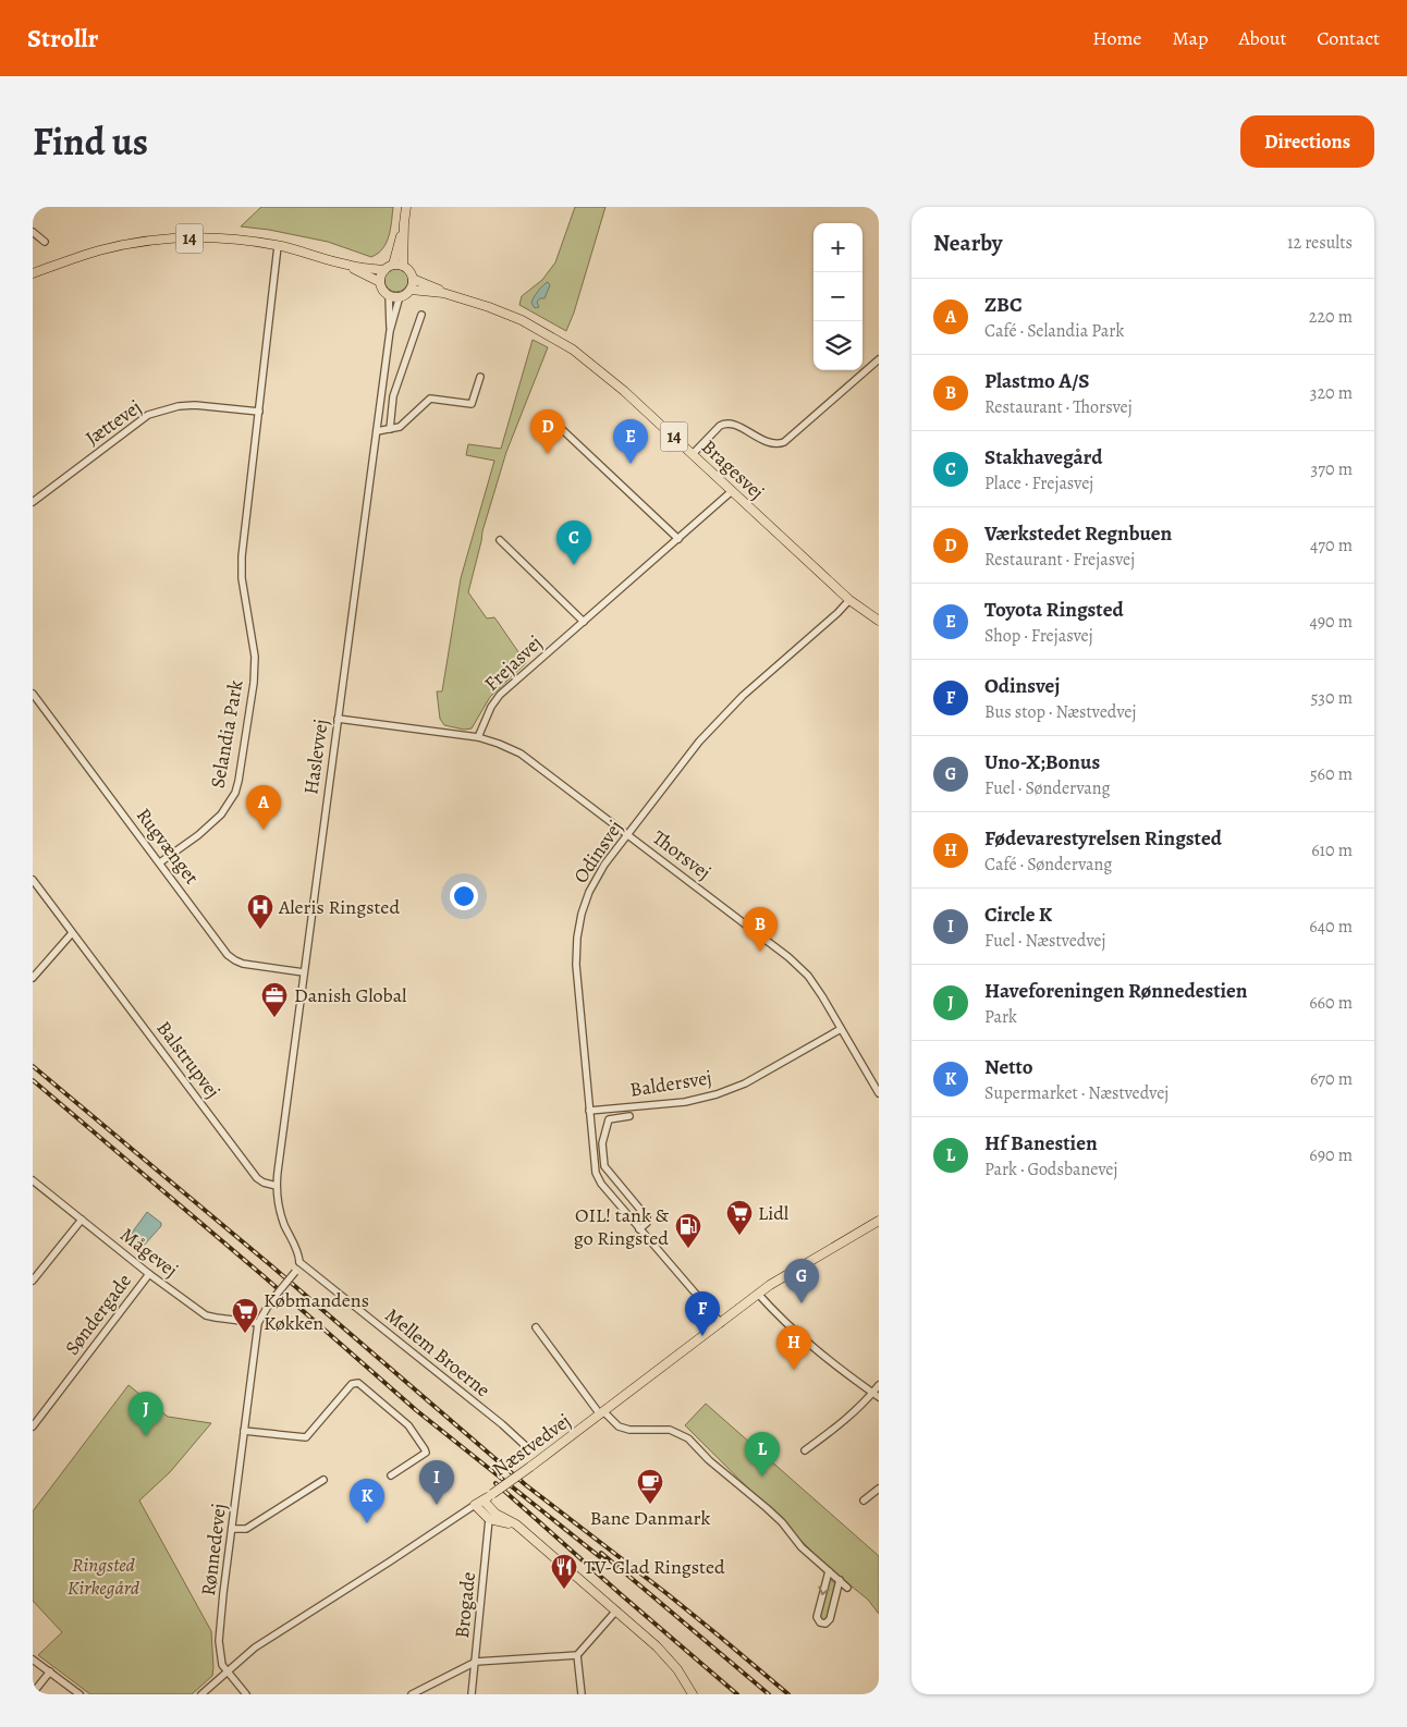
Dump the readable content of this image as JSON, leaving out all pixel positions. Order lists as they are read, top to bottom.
{
  "streets": {
    "main road": ["14", "Bragesvej", "Næstvedvej"],
    "street": [
      "Jættevej",
      "Frejasvej",
      "Selandia Park",
      "Haslevvej",
      "Rugvænget",
      "Odinsvej",
      "Thorsvej",
      "Balstrupvej",
      "Baldersvej",
      "Mågevej",
      "Søndergade",
      "Mellem Broerne",
      "Rønnedevej",
      "Brogade"
    ]
  },
  "crossings": [
    ["14", "Bragesvej"],
    ["14", "Haslevvej"],
    ["Jættevej", "Selandia Park"],
    ["Bragesvej", "Frejasvej"],
    ["Bragesvej", "Haslevvej"],
    ["Bragesvej", "Odinsvej"],
    ["Frejasvej", "Thorsvej"],
    ["Selandia Park", "Rugvænget"],
    ["Haslevvej", "Rugvænget"],
    ["Haslevvej", "Thorsvej"],
    ["Haslevvej", "Balstrupvej"],
    ["Odinsvej", "Thorsvej"],
    ["Odinsvej", "Baldersvej"],
    ["Odinsvej", "Næstvedvej"],
    ["Thorsvej", "Baldersvej"],
    ["Mågevej", "Søndergade"],
    ["Mågevej", "Rønnedevej"],
    ["Mellem Broerne", "Rønnedevej"],
    ["Næstvedvej", "Rønnedevej"]
  ],
  "parks": ["Ringsted Kirkegård"],
  "places": {
    "hospital": ["Aleris Ringsted"],
    "office": ["Danish Global"],
    "supermarket": ["Lidl", "Købmandens Køkken"],
    "fuel station": ["OIL! tank & go Ringsted"],
    "cafe": ["Bane Danmark"],
    "restaurant": ["TV-Glad Ringsted"]
  },
  "page": {
    "header": "Strollr",
    "nav": [
      "Home",
      "Map",
      "About",
      "Contact"
    ],
    "title": "Find us",
    "buttons": "Directions",
    "heading": ["Nearby", "12 results"],
    "map_buttons": ["+", "−"],
    "list": [
      {
        "mark": "A",
        "name": "ZBC",
        "note": "Café · Selandia Park",
        "value": "220 m"
      },
      {
        "mark": "B",
        "name": "Plastmo A/S",
        "note": "Restaurant · Thorsvej",
        "value": "320 m"
      },
      {
        "mark": "C",
        "name": "Stakhavegård",
        "note": "Place · Frejasvej",
        "value": "370 m"
      },
      {
        "mark": "D",
        "name": "Værkstedet Regnbuen",
        "note": "Restaurant · Frejasvej",
        "value": "470 m"
      },
      {
        "mark": "E",
        "name": "Toyota Ringsted",
        "note": "Shop · Frejasvej",
        "value": "490 m"
      },
      {
        "mark": "F",
        "name": "Odinsvej",
        "note": "Bus stop · Næstvedvej",
        "value": "530 m"
      },
      {
        "mark": "G",
        "name": "Uno-X;Bonus",
        "note": "Fuel · Søndervang",
        "value": "560 m"
      },
      {
        "mark": "H",
        "name": "Fødevarestyrelsen Ringsted",
        "note": "Café · Søndervang",
        "value": "610 m"
      },
      {
        "mark": "I",
        "name": "Circle K",
        "note": "Fuel · Næstvedvej",
        "value": "640 m"
      },
      {
        "mark": "J",
        "name": "Haveforeningen Rønnedestien",
        "note": "Park",
        "value": "660 m"
      },
      {
        "mark": "K",
        "name": "Netto",
        "note": "Supermarket · Næstvedvej",
        "value": "670 m"
      },
      {
        "mark": "L",
        "name": "Hf Banestien",
        "note": "Park · Godsbanevej",
        "value": "690 m"
      }
    ],
    "pins": [
      "D",
      "E",
      "C",
      "A",
      "B",
      "G",
      "F",
      "H",
      "J",
      "L",
      "I",
      "K"
    ]
  }
}
